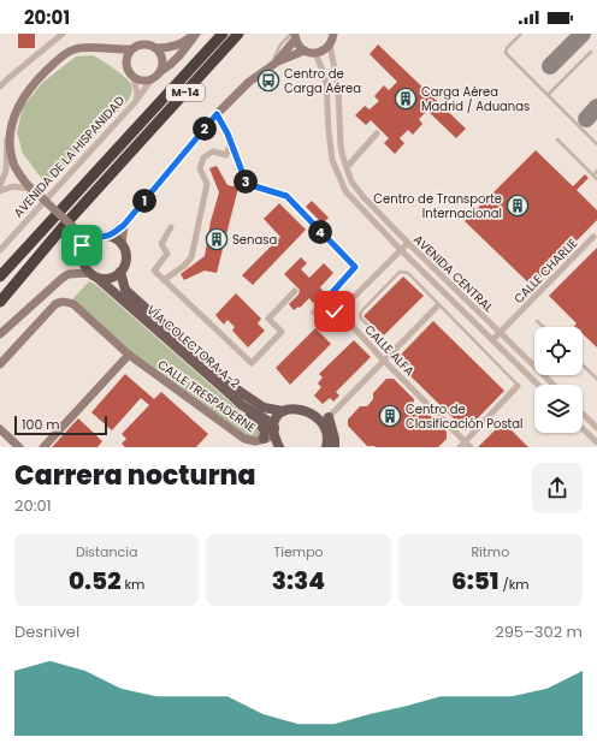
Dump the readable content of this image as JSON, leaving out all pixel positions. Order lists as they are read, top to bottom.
{
  "streets": {
    "highway": ["M-14"],
    "main road": ["VÍA COLECTORA A-2"],
    "street": [
      "AVENIDA DE LA HISPANIDAD",
      "CALLE CHARLIE",
      "AVENIDA CENTRAL",
      "CALLE ALFA",
      "CALLE TRESPADERNE"
    ]
  },
  "crossings": [
    ["CALLE CHARLIE", "AVENIDA CENTRAL"],
    ["AVENIDA CENTRAL", "CALLE ALFA"],
    ["VÍA COLECTORA A-2", "CALLE TRESPADERNE"]
  ],
  "places": {
    "bus stop": ["Centro de Carga Aérea"],
    "building": [
      "Carga Aérea Madrid / Aduanas",
      "Centro de Transporte Internacional",
      "Senasa",
      "Centro de Clasificación Postal"
    ]
  },
  "scale_bar": "100 m",
  "page": {
    "status": "20:01",
    "pins": [
      "2",
      "3",
      "1",
      "4"
    ],
    "scale": "100 m",
    "heading": ["Carrera nocturna", "20:01"],
    "stats": [
      ["Distancia", "0.52 km"],
      ["Tiempo", "3:34"],
      ["Ritmo", "6:51 /km"]
    ],
    "chart": ["Desnivel", "295–302 m"]
  }
}
